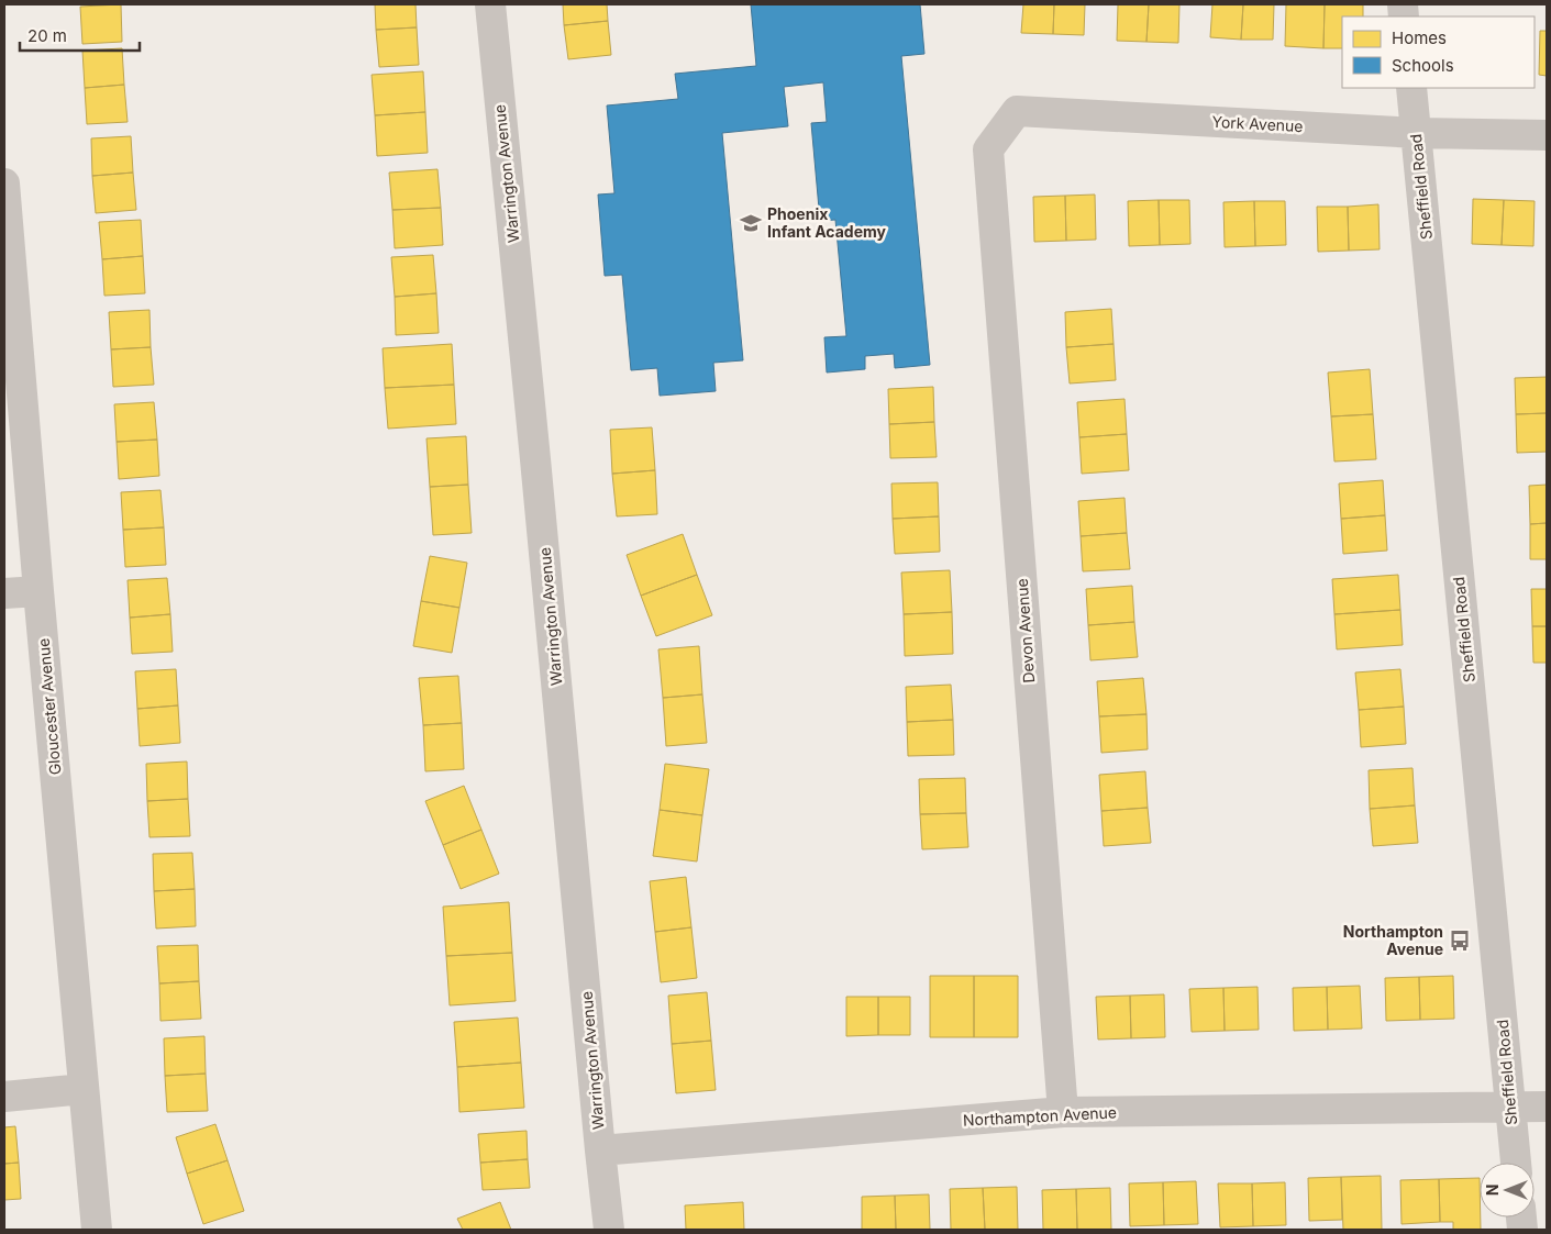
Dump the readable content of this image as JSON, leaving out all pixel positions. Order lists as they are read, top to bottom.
{
  "streets": {
    "street": [
      "York Avenue",
      "Warrington Avenue",
      "Sheffield Road",
      "Devon Avenue",
      "Gloucester Avenue",
      "Northampton Avenue"
    ]
  },
  "crossings": [
    ["York Avenue", "Sheffield Road"],
    ["York Avenue", "Devon Avenue"],
    ["Warrington Avenue", "Northampton Avenue"],
    ["Sheffield Road", "Northampton Avenue"],
    ["Devon Avenue", "Northampton Avenue"]
  ],
  "places": {
    "school or university": ["Phoenix Infant Academy"],
    "bus stop": ["Northampton Avenue"]
  },
  "legend": ["Homes", "Schools"],
  "scale_bar": "20 m",
  "north": "left"
}
